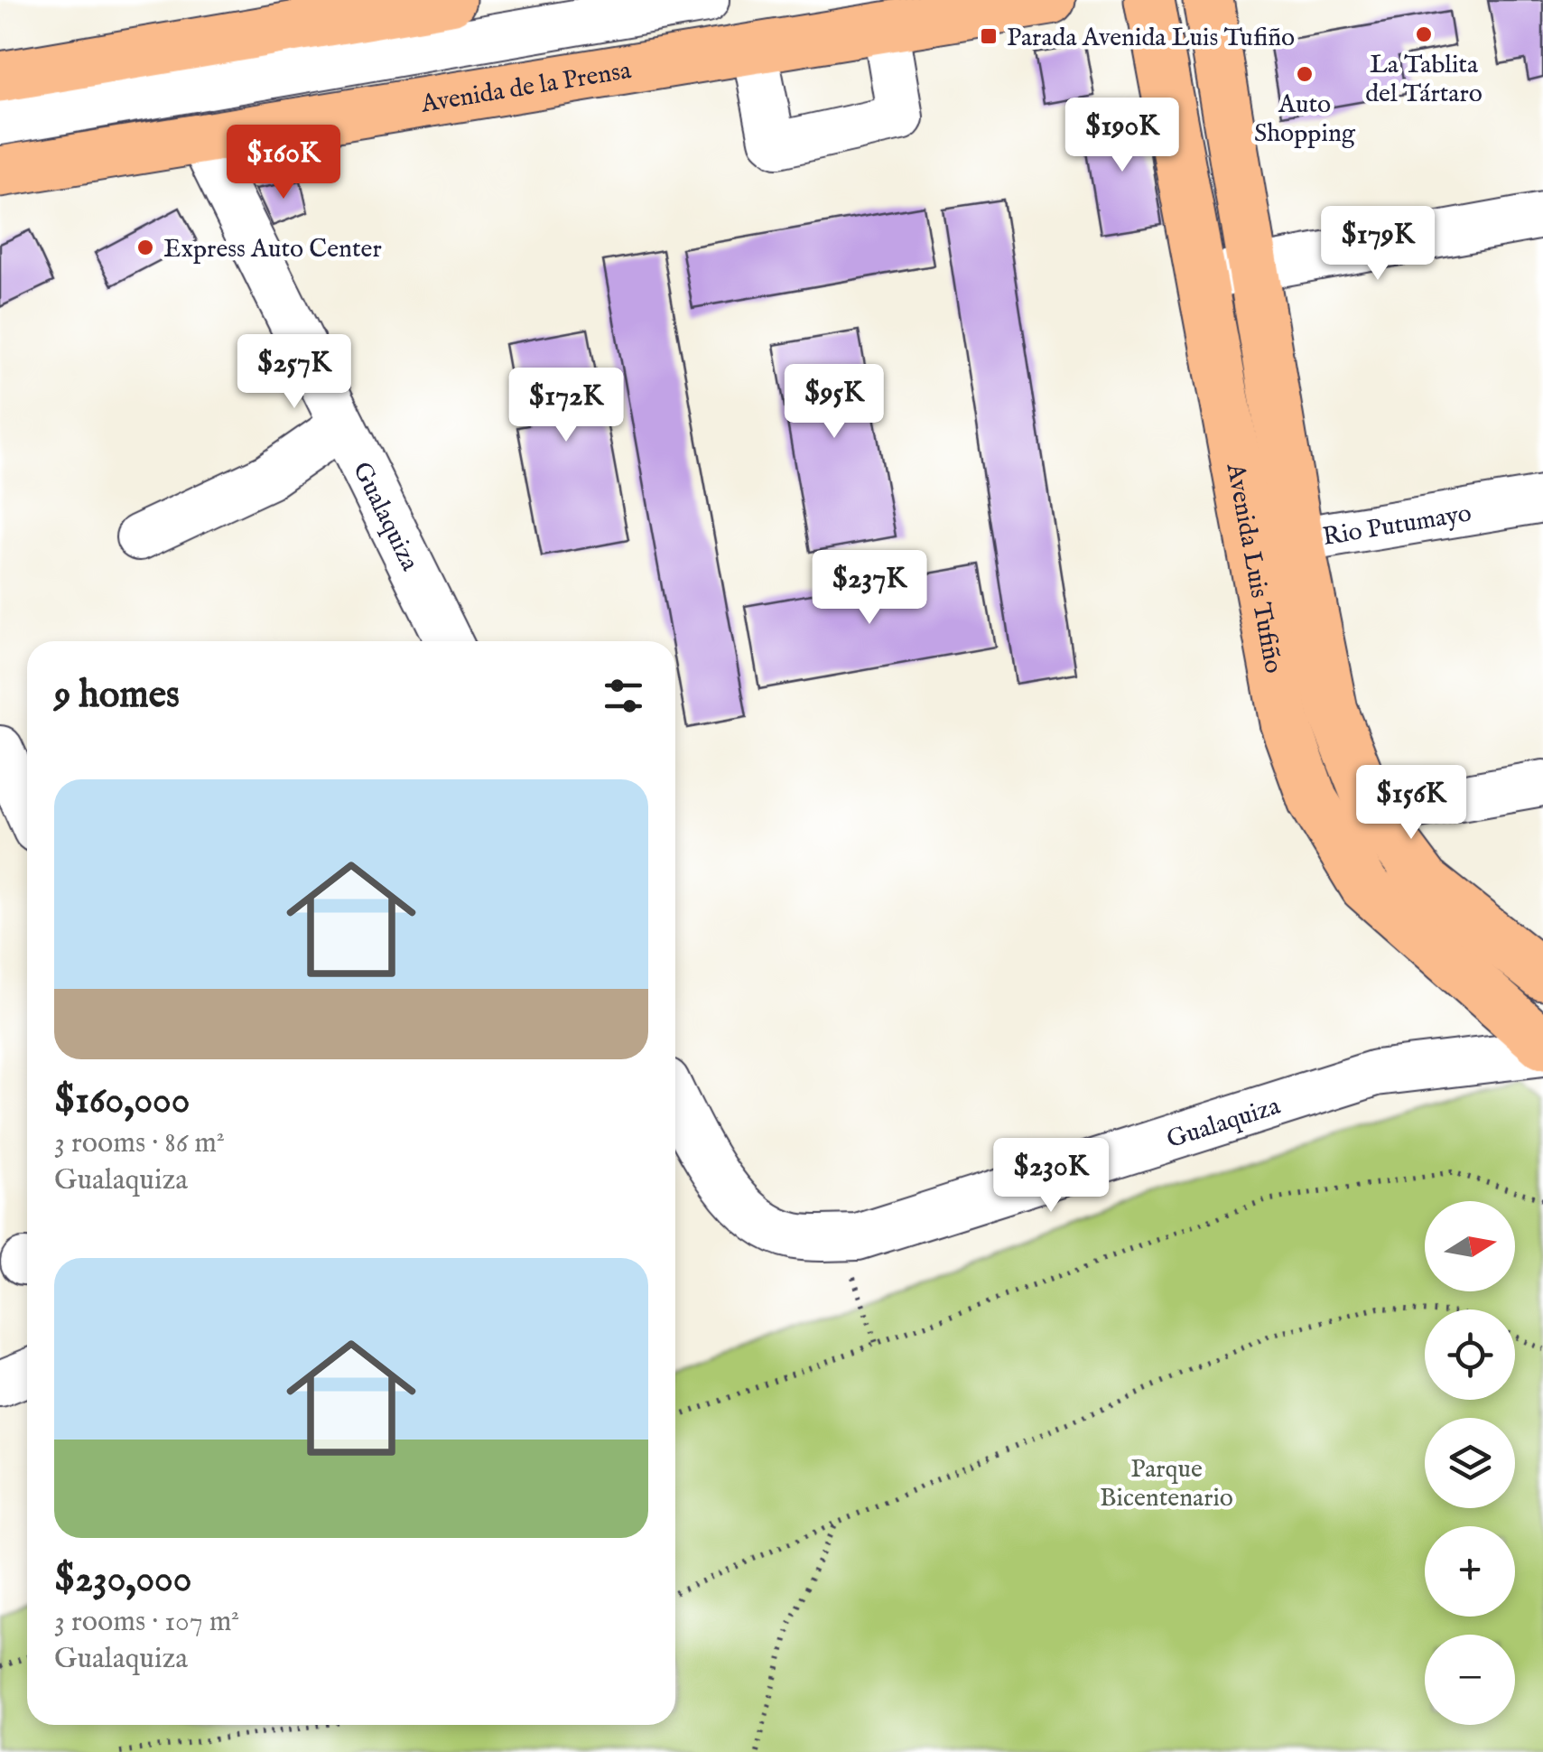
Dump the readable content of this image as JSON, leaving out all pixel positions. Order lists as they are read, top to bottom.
{
  "streets": {
    "main road": ["Avenida de la Prensa", "Avenida Luis Tufiño"],
    "street": ["Gualaquiza", "Rio Putumayo"]
  },
  "crossings": [
    ["Avenida de la Prensa", "Gualaquiza"],
    ["Rio Putumayo", "Avenida Luis Tufiño"]
  ],
  "parks": ["Parque Bicentenario"],
  "places": {
    "other": ["La Tablita del Tártaro", "Auto Shopping", "Express Auto Center"],
    "transit": ["Parada Avenida Luis Tufiño"]
  },
  "north": "right",
  "page": {
    "price": [
      "$190K",
      "$160K",
      "$179K",
      "$257K",
      "$95K",
      "$172K",
      "$237K",
      "$156K",
      "$230K"
    ],
    "heading": "9 homes",
    "list": [
      {
        "name": "$160,000",
        "note": "3 rooms · 86 m² · Gualaquiza"
      },
      {
        "name": "$230,000",
        "note": "3 rooms · 107 m² · Gualaquiza"
      }
    ],
    "map_buttons": ["+", "−"]
  }
}
